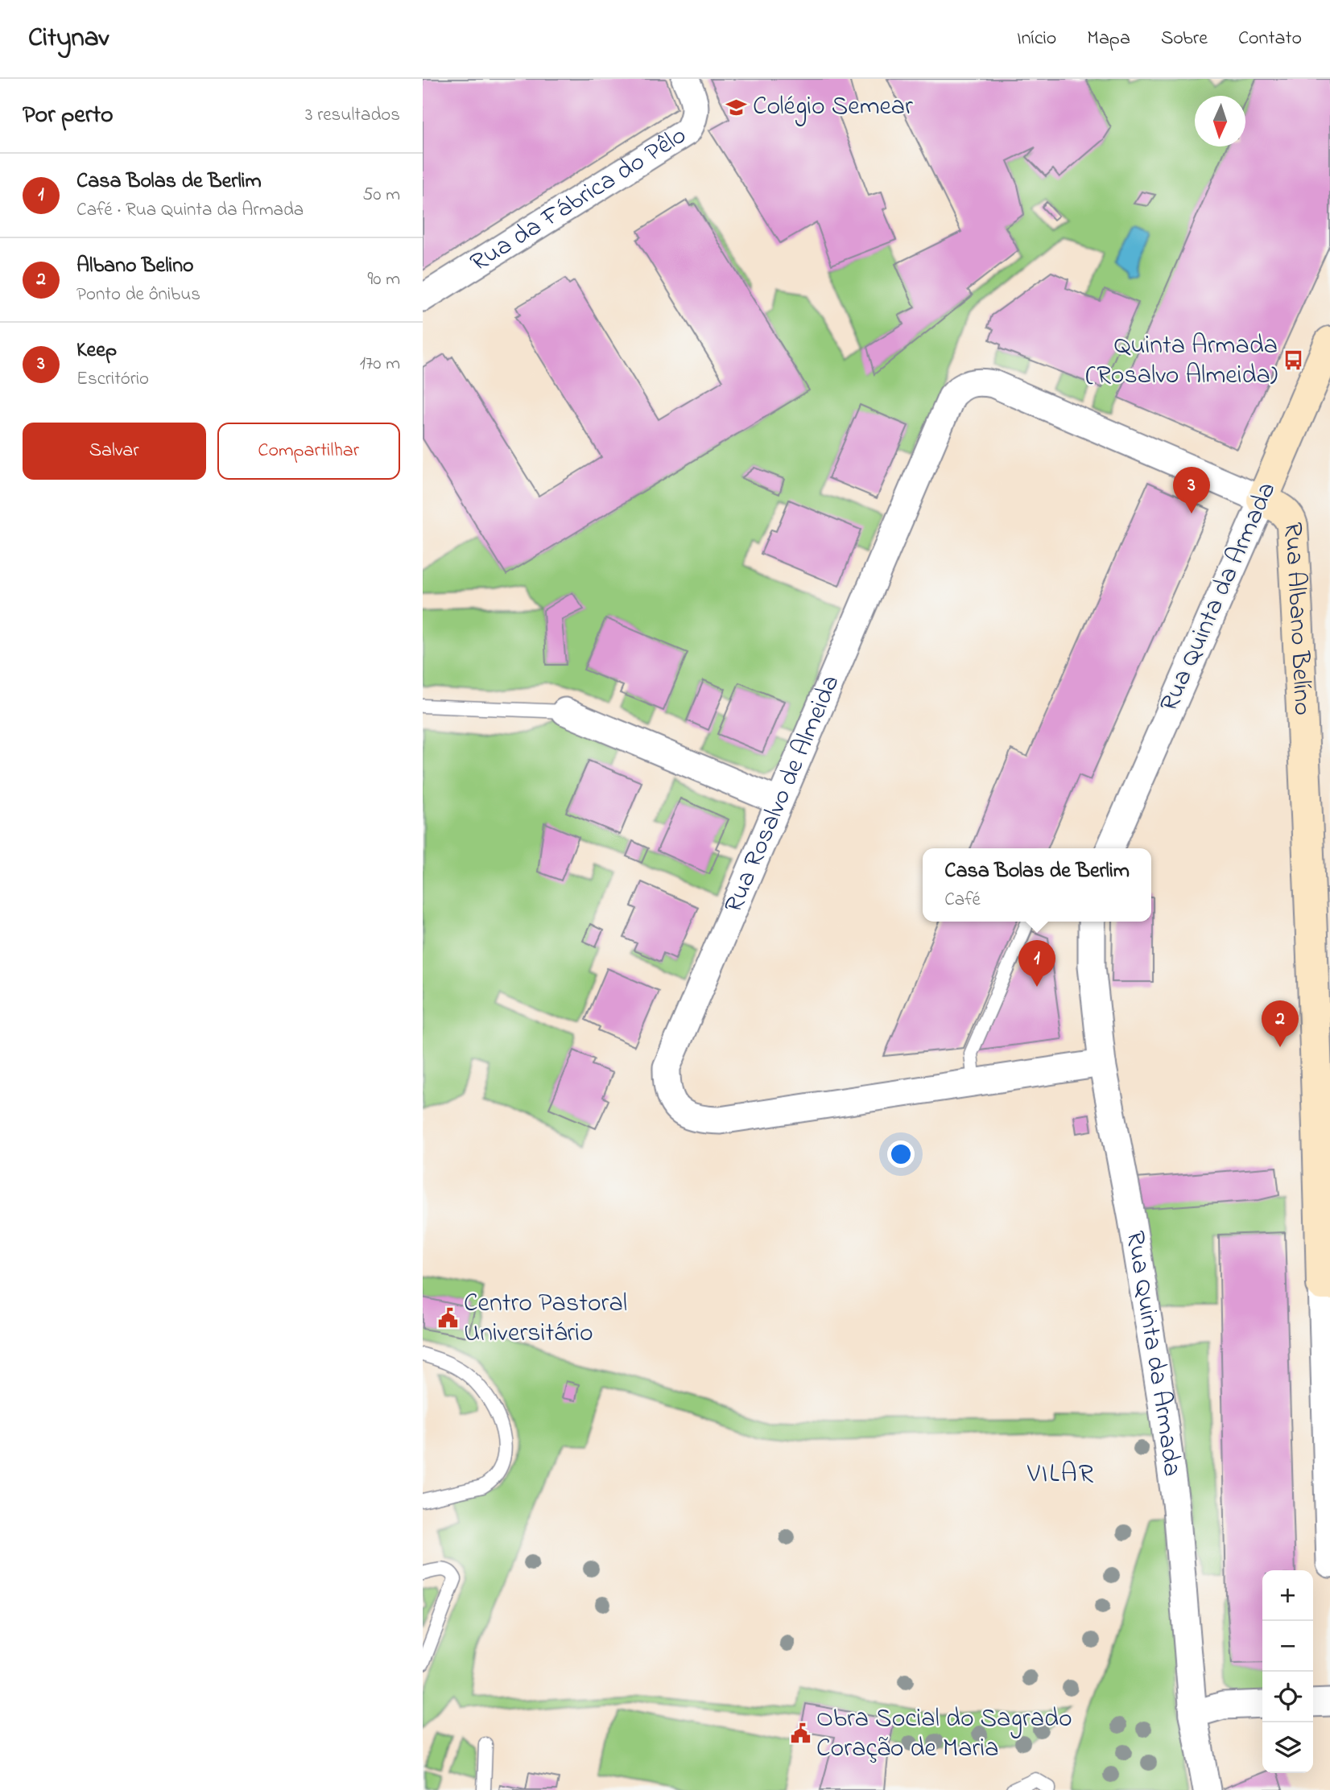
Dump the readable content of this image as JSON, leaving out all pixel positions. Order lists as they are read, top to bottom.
{
  "streets": {
    "street": [
      "Rua da Fábrica do Pêlo",
      "Rua Quinta da Armada",
      "Rua Albano Belíno",
      "Rua Rosalvo de Almeida"
    ]
  },
  "crossings": [
    ["Rua Quinta da Armada", "Rua Albano Belíno"],
    ["Rua Quinta da Armada", "Rua Rosalvo de Almeida"],
    ["Rua Albano Belíno", "Rua Rosalvo de Almeida"]
  ],
  "districts": ["VILAR"],
  "places": {
    "school or university": ["Colégio Semear"],
    "bus stop": ["Quinta Armada (Rosalvo Almeida)"],
    "public building": ["Centro Pastoral Universitário", "Obra Social do Sagrado Coração de Maria"]
  },
  "north": "bottom",
  "page": {
    "header": "Citynav",
    "nav": [
      "Início",
      "Mapa",
      "Sobre",
      "Contato"
    ],
    "heading": ["Por perto", "3 resultados"],
    "list": [
      {
        "mark": "1",
        "name": "Casa Bolas de Berlim",
        "note": "Café · Rua Quinta da Armada",
        "value": "50 m"
      },
      {
        "mark": "2",
        "name": "Albano Belino",
        "note": "Ponto de ônibus",
        "value": "90 m"
      },
      {
        "mark": "3",
        "name": "Keep",
        "note": "Escritório",
        "value": "170 m"
      }
    ],
    "buttons": ["Salvar", "Compartilhar"],
    "pins": ["3", "1", "2"],
    "popup": ["Casa Bolas de Berlim", "Café"],
    "map_buttons": ["+", "−"]
  }
}
